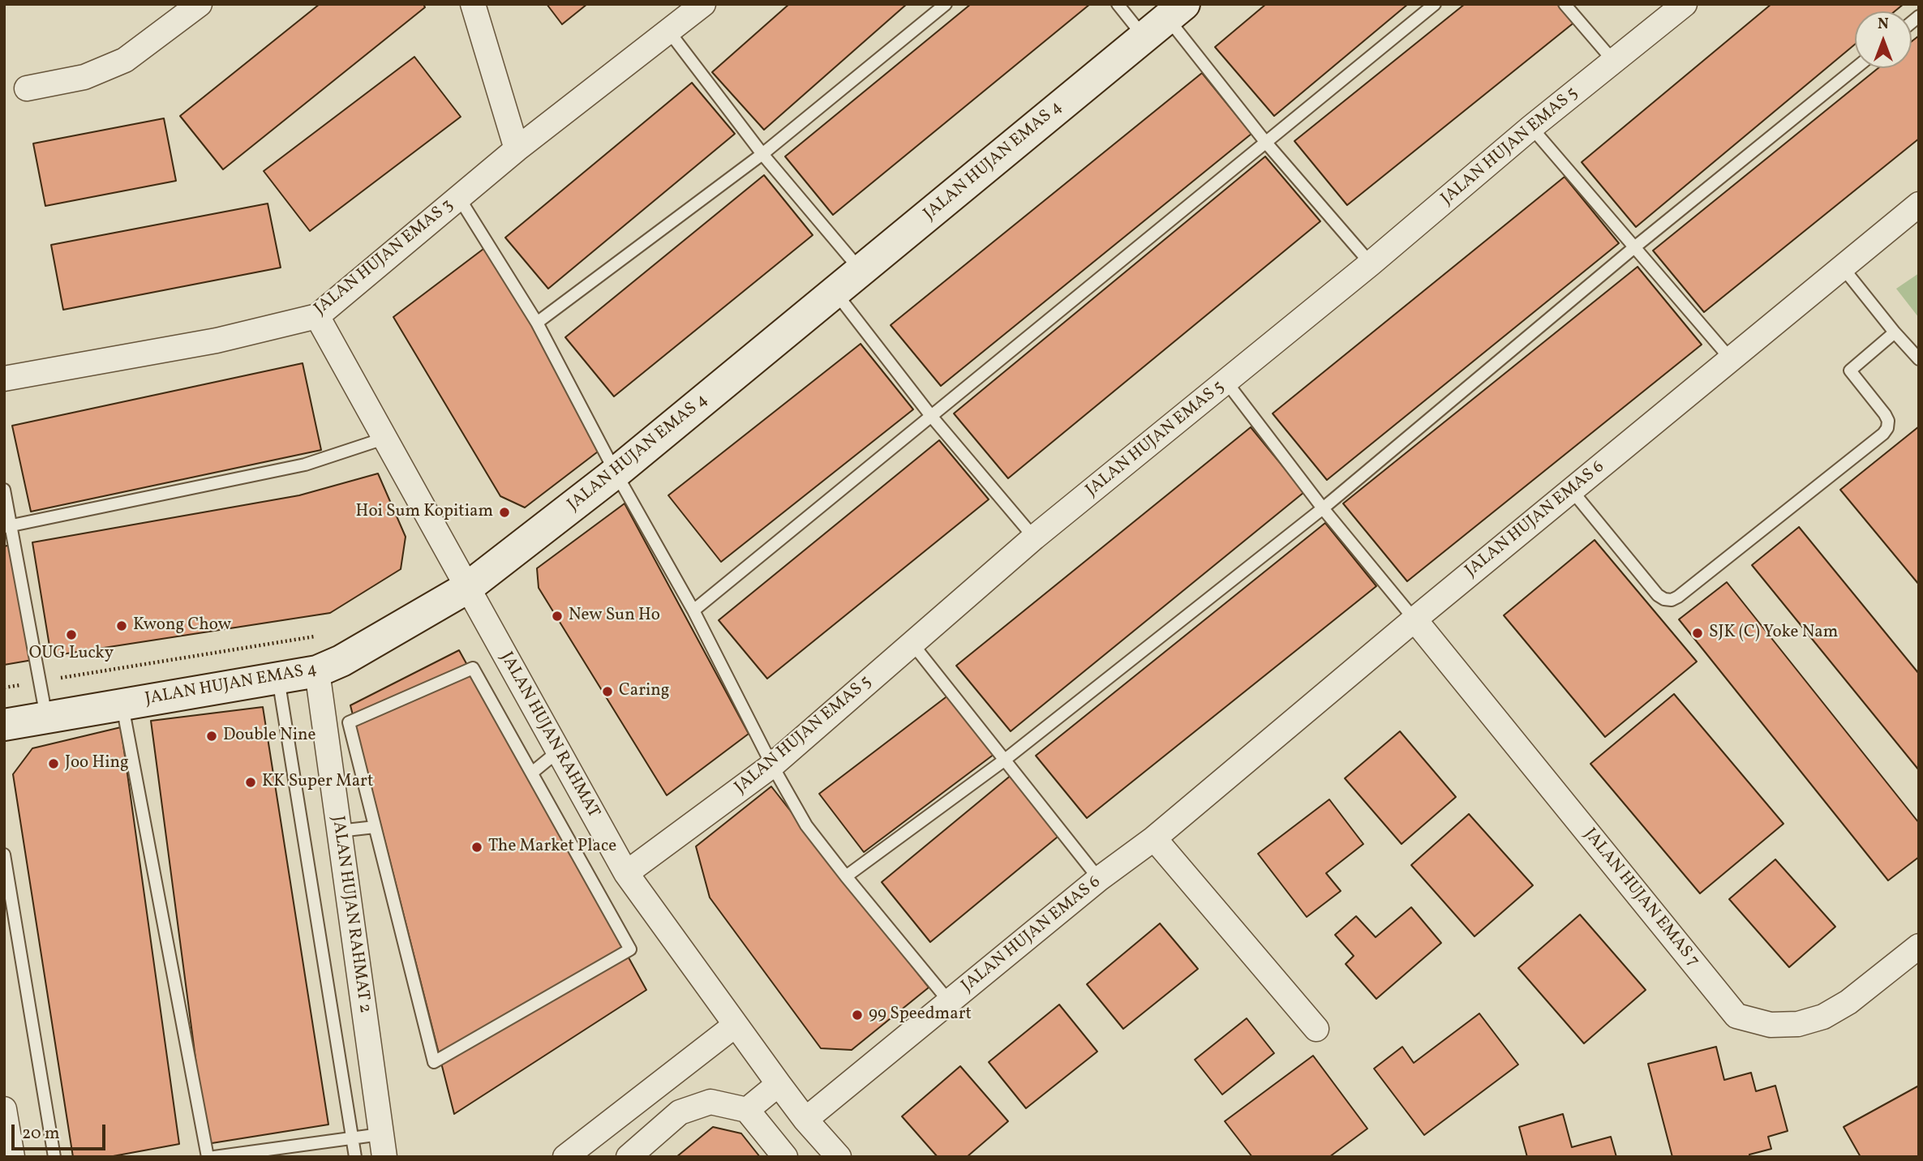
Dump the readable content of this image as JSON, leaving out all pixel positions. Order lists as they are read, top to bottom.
{
  "streets": {
    "street": [
      "JALAN HUJAN EMAS 5",
      "JALAN HUJAN EMAS 4",
      "JALAN HUJAN EMAS 3",
      "JALAN HUJAN EMAS 6",
      "JALAN HUJAN RAHMAT",
      "JALAN HUJAN EMAS 7",
      "JALAN HUJAN RAHMAT 2"
    ]
  },
  "crossings": [
    ["JALAN HUJAN EMAS 5", "JALAN HUJAN RAHMAT"],
    ["JALAN HUJAN EMAS 4", "JALAN HUJAN RAHMAT"],
    ["JALAN HUJAN EMAS 4", "JALAN HUJAN RAHMAT 2"],
    ["JALAN HUJAN EMAS 3", "JALAN HUJAN RAHMAT"],
    ["JALAN HUJAN EMAS 6", "JALAN HUJAN RAHMAT"],
    ["JALAN HUJAN EMAS 6", "JALAN HUJAN EMAS 7"]
  ],
  "places": [
    "Hoi Sum Kopitiam",
    "New Sun Ho",
    "Kwong Chow",
    "SJK (C) Yoke Nam",
    "OUG Lucky",
    "Caring",
    "Double Nine",
    "Joo Hing",
    "KK Super Mart",
    "The Market Place",
    "99 Speedmart"
  ],
  "scale_bar": "20 m",
  "north": "top"
}
